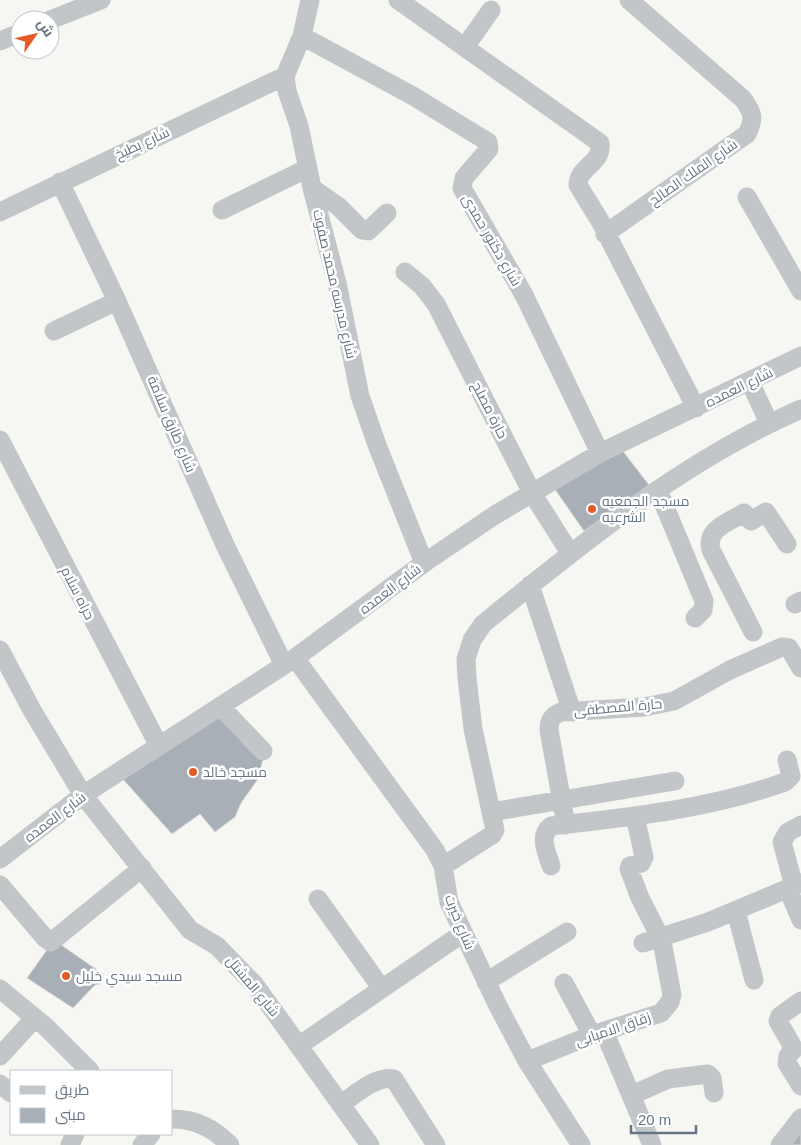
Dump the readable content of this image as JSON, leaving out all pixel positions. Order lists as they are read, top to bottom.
{
  "streets": {
    "street": [
      "شارع بطيخ",
      "شارع الملك الصالح",
      "شارع دكتور حمدى",
      "شارع مدرسه محمد صفوت",
      "شارع العمده",
      "حارة مصلح",
      "شارع طارق سلامة",
      "حراه سلام",
      "حارة المصطفى",
      "شارع خيرت",
      "شارع المشتل",
      "زقاق الامبابى"
    ]
  },
  "crossings": [
    ["شارع بطيخ", "شارع مدرسه محمد صفوت"],
    ["شارع بطيخ", "شارع طارق سلامة"],
    ["شارع دكتور حمدى", "شارع العمده"],
    ["شارع مدرسه محمد صفوت", "شارع العمده"],
    ["شارع العمده", "حارة مصلح"],
    ["شارع العمده", "شارع طارق سلامة"],
    ["شارع العمده", "حراه سلام"],
    ["شارع العمده", "شارع خيرت"],
    ["شارع العمده", "شارع المشتل"],
    ["شارع طارق سلامة", "شارع خيرت"],
    ["شارع خيرت", "زقاق الامبابى"]
  ],
  "places": ["مسجد الجمعيه الشرعيه", "مسجد خالد", "مسجد سيدي خليل"],
  "legend": ["طريق", "مبنى"],
  "scale_bar": "20 m",
  "north": "top right"
}
